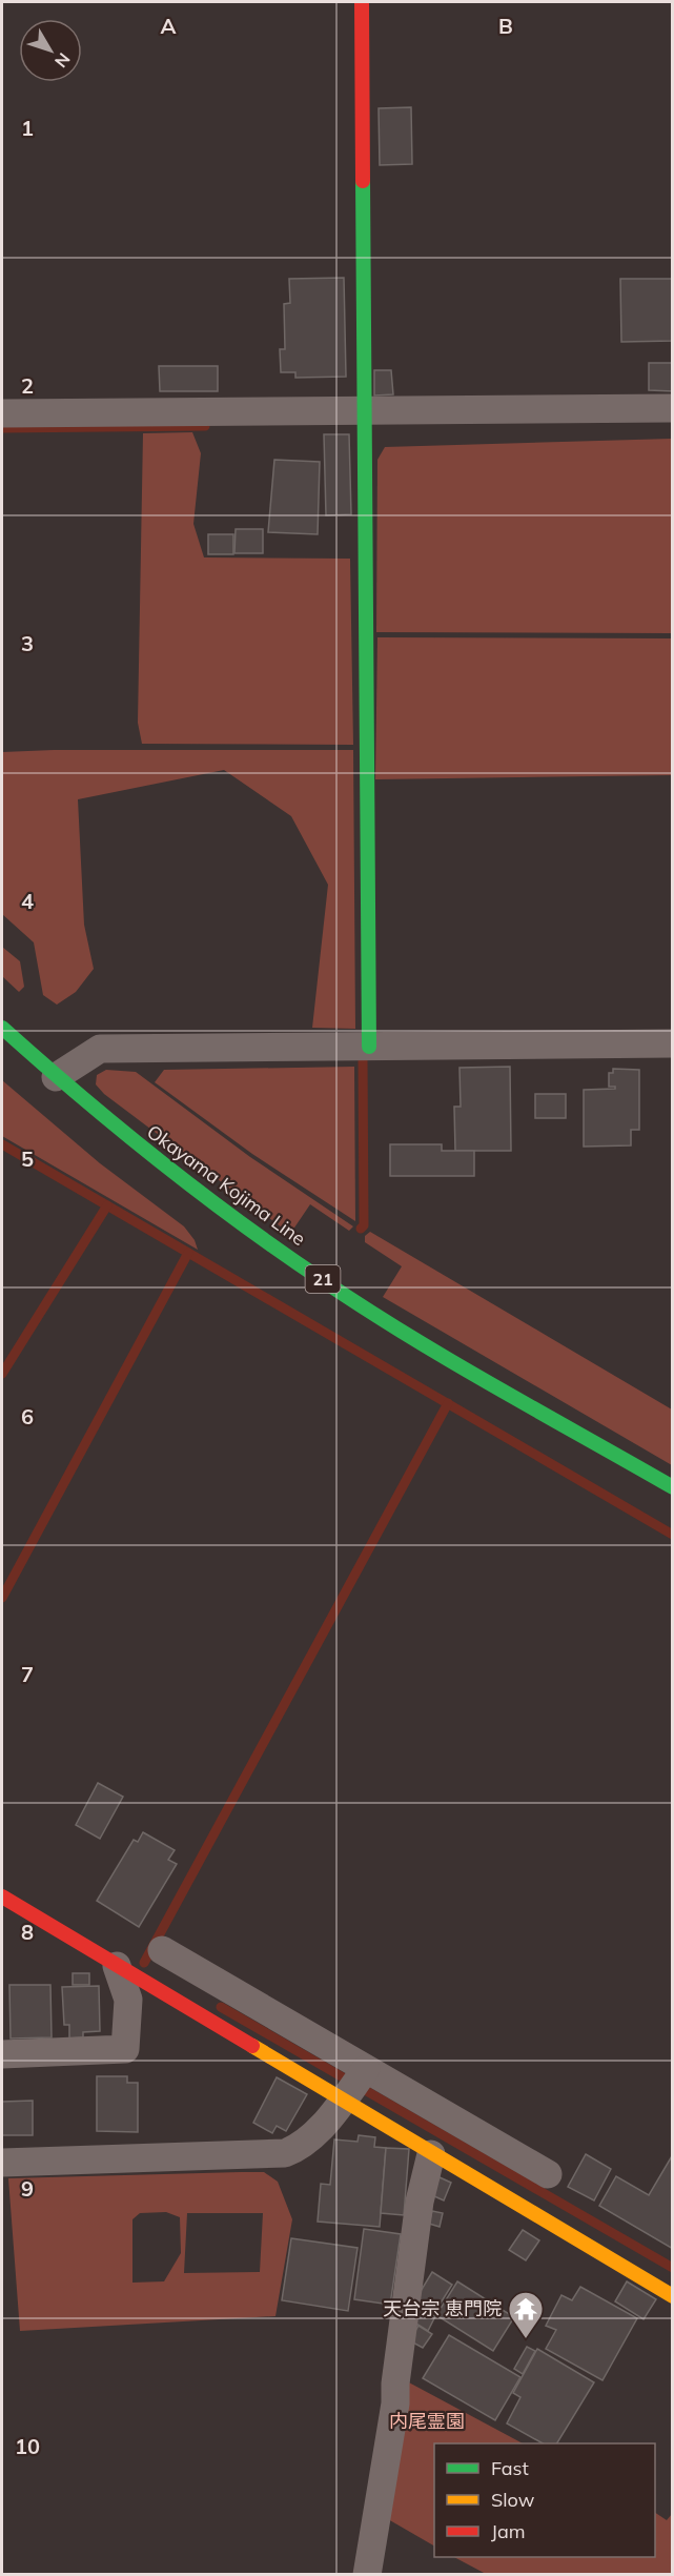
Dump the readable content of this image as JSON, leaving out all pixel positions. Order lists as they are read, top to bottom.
{
  "streets": {
    "street": ["Okayama Kojima Line", "21"]
  },
  "parks": ["内尾霊園"],
  "places": {
    "temple": ["天台宗 恵門院"]
  },
  "legend": ["Fast", "Slow", "Jam"],
  "north": "bottom right",
  "grid": {
    "columns": ["A", "B"],
    "rows": [
      "1",
      "2",
      "3",
      "4",
      "5",
      "6",
      "7",
      "8",
      "9",
      "10"
    ]
  }
}
